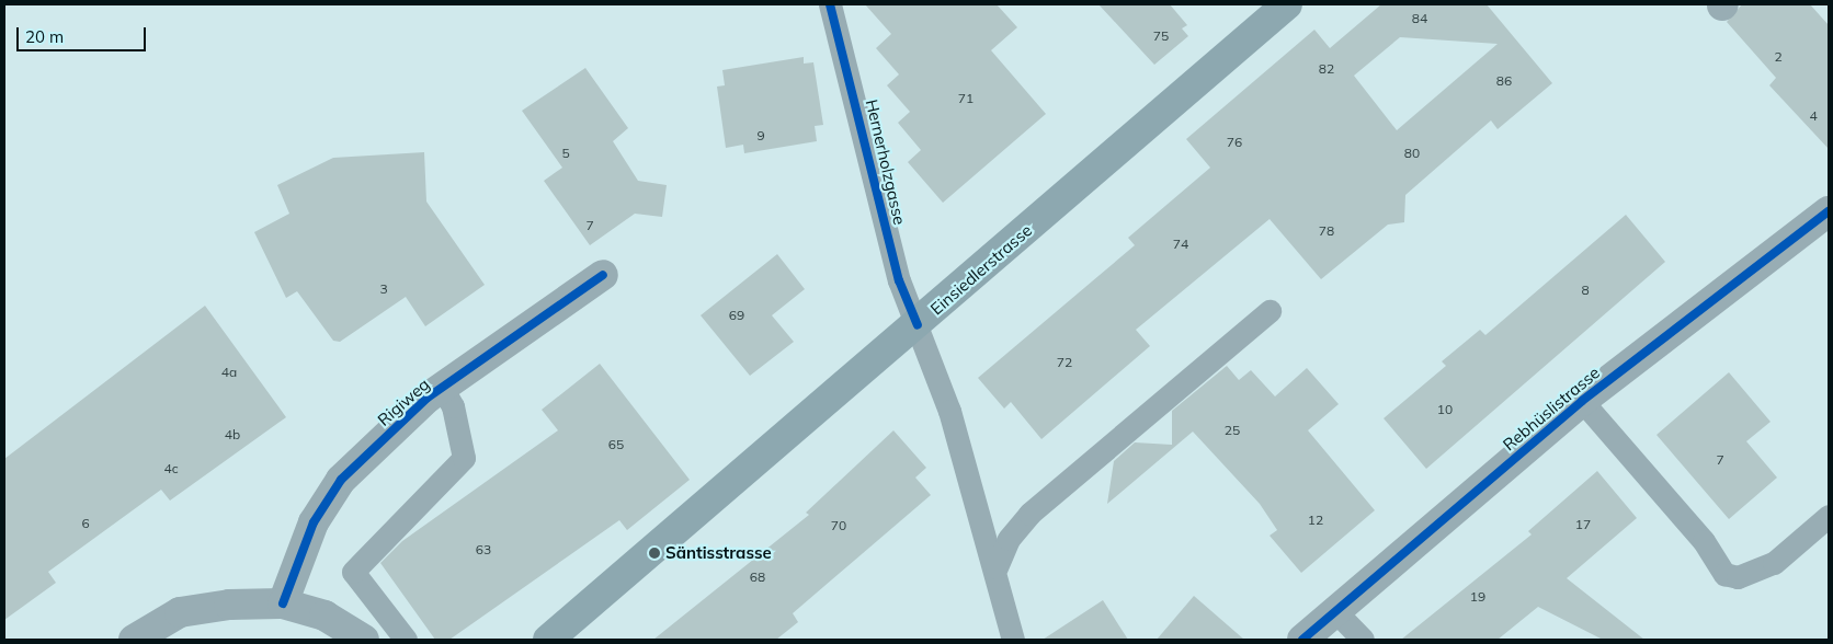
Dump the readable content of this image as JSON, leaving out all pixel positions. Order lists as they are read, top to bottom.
{
  "streets": {
    "main road": ["Einsiedlerstrasse"],
    "street": ["Rigiweg", "Rebhüslistrasse"],
    "lane": ["Hernerholzgasse"]
  },
  "crossings": [
    ["Hernerholzgasse", "Einsiedlerstrasse"]
  ],
  "places": ["Säntisstrasse"],
  "house_numbers": [
    "84",
    "75",
    "2",
    "82",
    "86",
    "71",
    "4",
    "9",
    "76",
    "5",
    "80",
    "7",
    "78",
    "74",
    "3",
    "8",
    "69",
    "72",
    "4a",
    "10",
    "25",
    "4b",
    "65",
    "7",
    "4c",
    "12",
    "6",
    "17",
    "70",
    "63",
    "68",
    "19"
  ],
  "scale_bar": "20 m"
}
